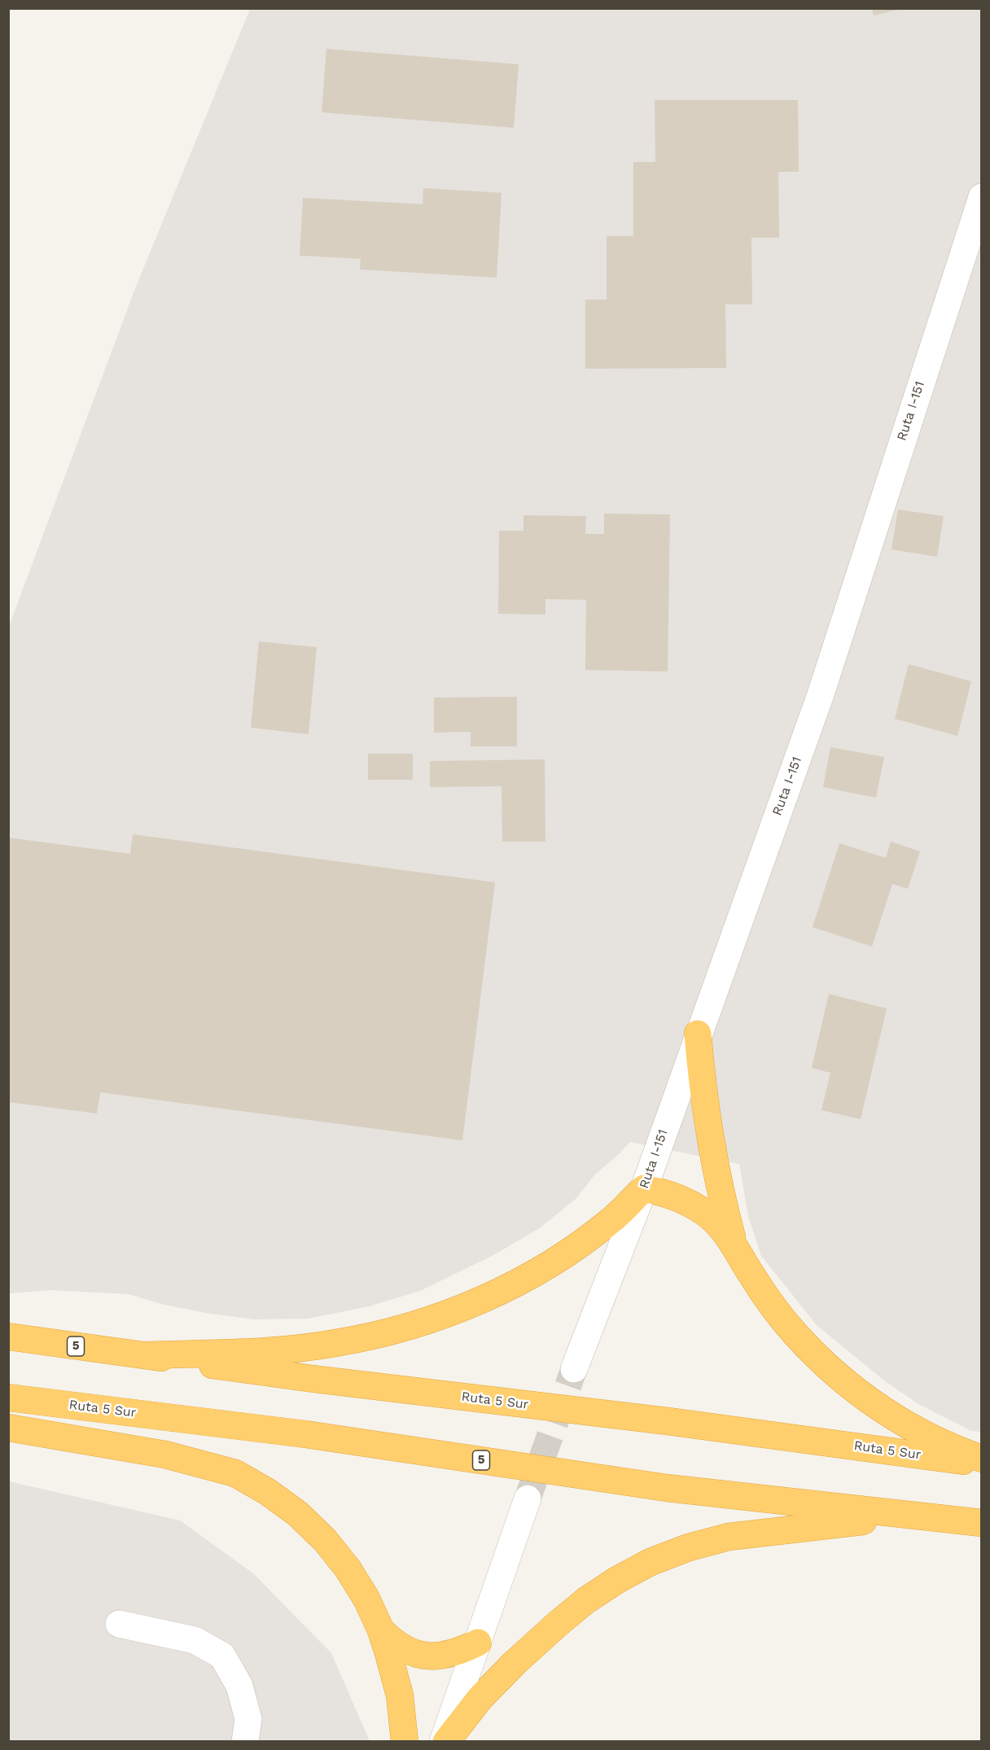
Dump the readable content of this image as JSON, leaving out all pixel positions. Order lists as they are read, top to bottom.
{
  "streets": {
    "highway": ["5", "Ruta 5 Sur"],
    "street": ["Ruta I-151"]
  }
}
